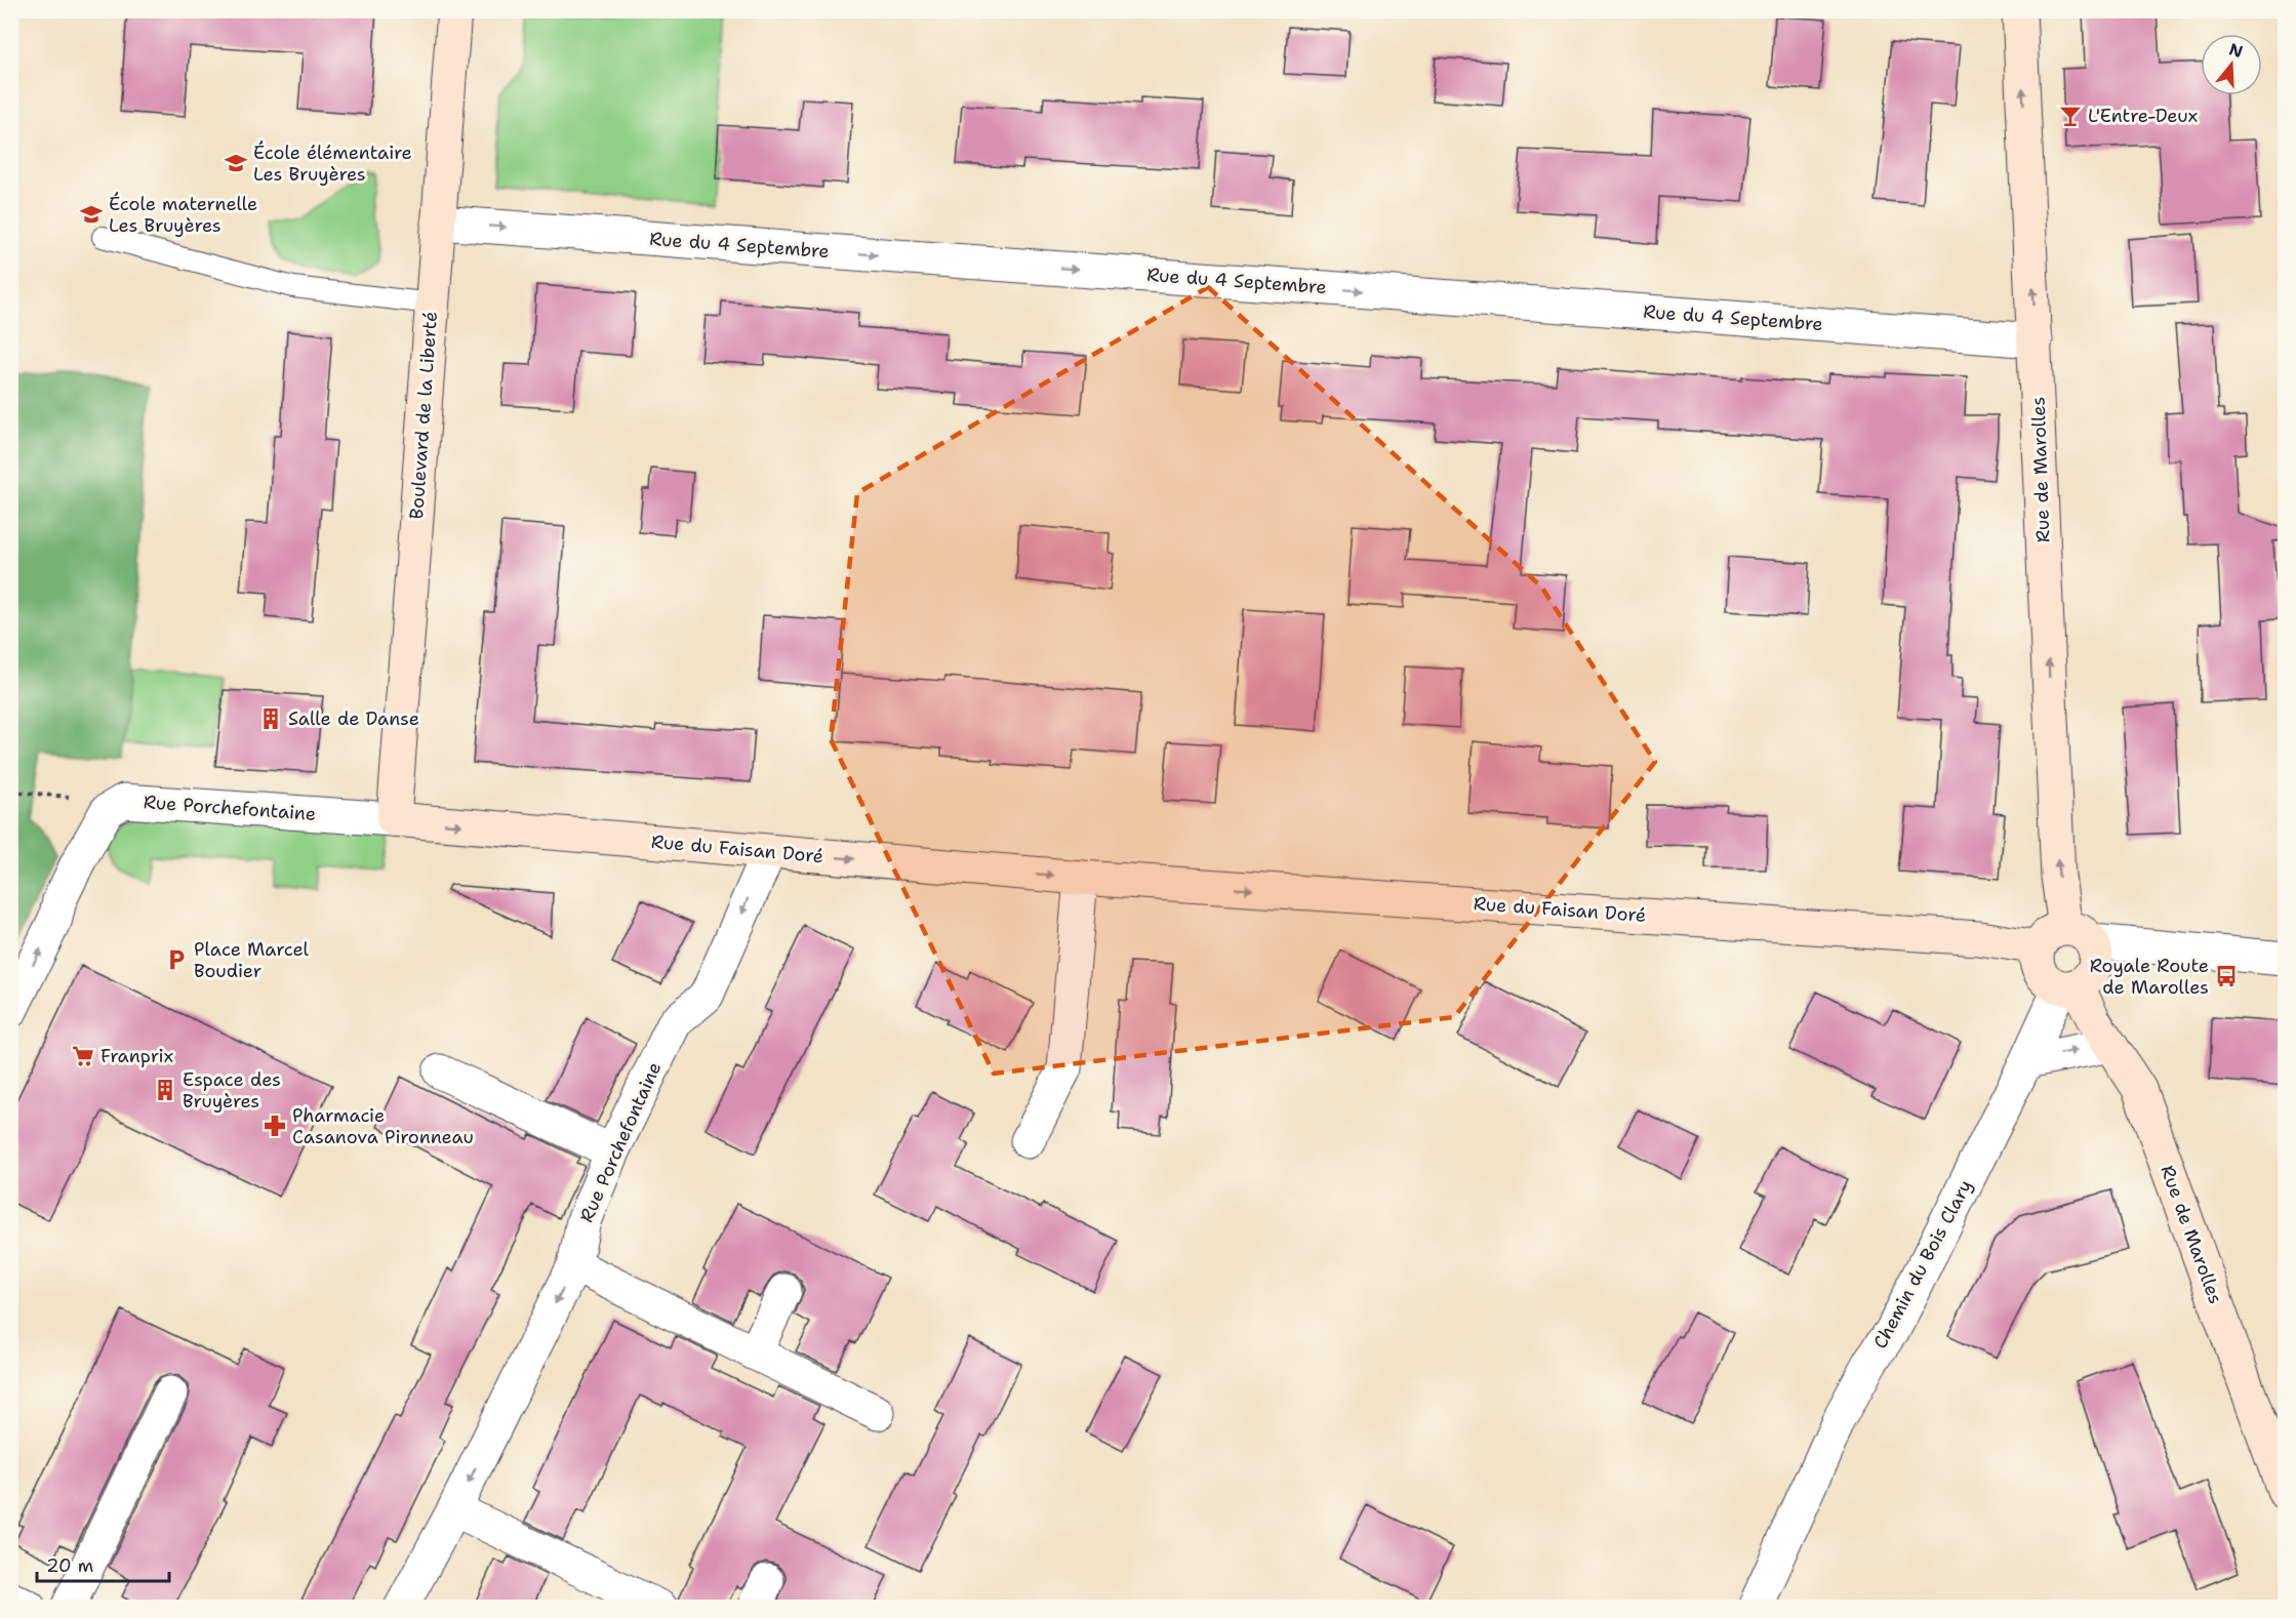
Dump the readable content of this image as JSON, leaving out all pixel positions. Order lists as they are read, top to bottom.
{
  "streets": {
    "street": [
      "Rue du 4 Septembre",
      "Boulevard de la Liberté",
      "Rue de Marolles",
      "Rue Porchefontaine",
      "Rue du Faisan Doré",
      "Chemin du Bois Clary"
    ]
  },
  "crossings": [
    ["Rue du 4 Septembre", "Boulevard de la Liberté"],
    ["Rue du 4 Septembre", "Rue de Marolles"],
    ["Boulevard de la Liberté", "Rue Porchefontaine"],
    ["Boulevard de la Liberté", "Rue du Faisan Doré"],
    ["Rue de Marolles", "Rue du Faisan Doré"],
    ["Rue de Marolles", "Chemin du Bois Clary"],
    ["Rue Porchefontaine", "Rue du Faisan Doré"],
    ["Rue du Faisan Doré", "Chemin du Bois Clary"]
  ],
  "one_way": ["Rue du 4 Septembre", "Rue de Marolles", "Rue du Faisan Doré"],
  "places": {
    "bar": ["L'Entre-Deux"],
    "school or university": ["École élémentaire Les Bruyères", "École maternelle Les Bruyères"],
    "building": ["Salle de Danse", "Espace des Bruyères"],
    "parking": ["Place Marcel Boudier"],
    "bus stop": ["Royale Route de Marolles"],
    "supermarket": ["Franprix"],
    "pharmacy": ["Pharmacie Casanova Pironneau"]
  },
  "scale_bar": "20 m",
  "north": "top"
}
